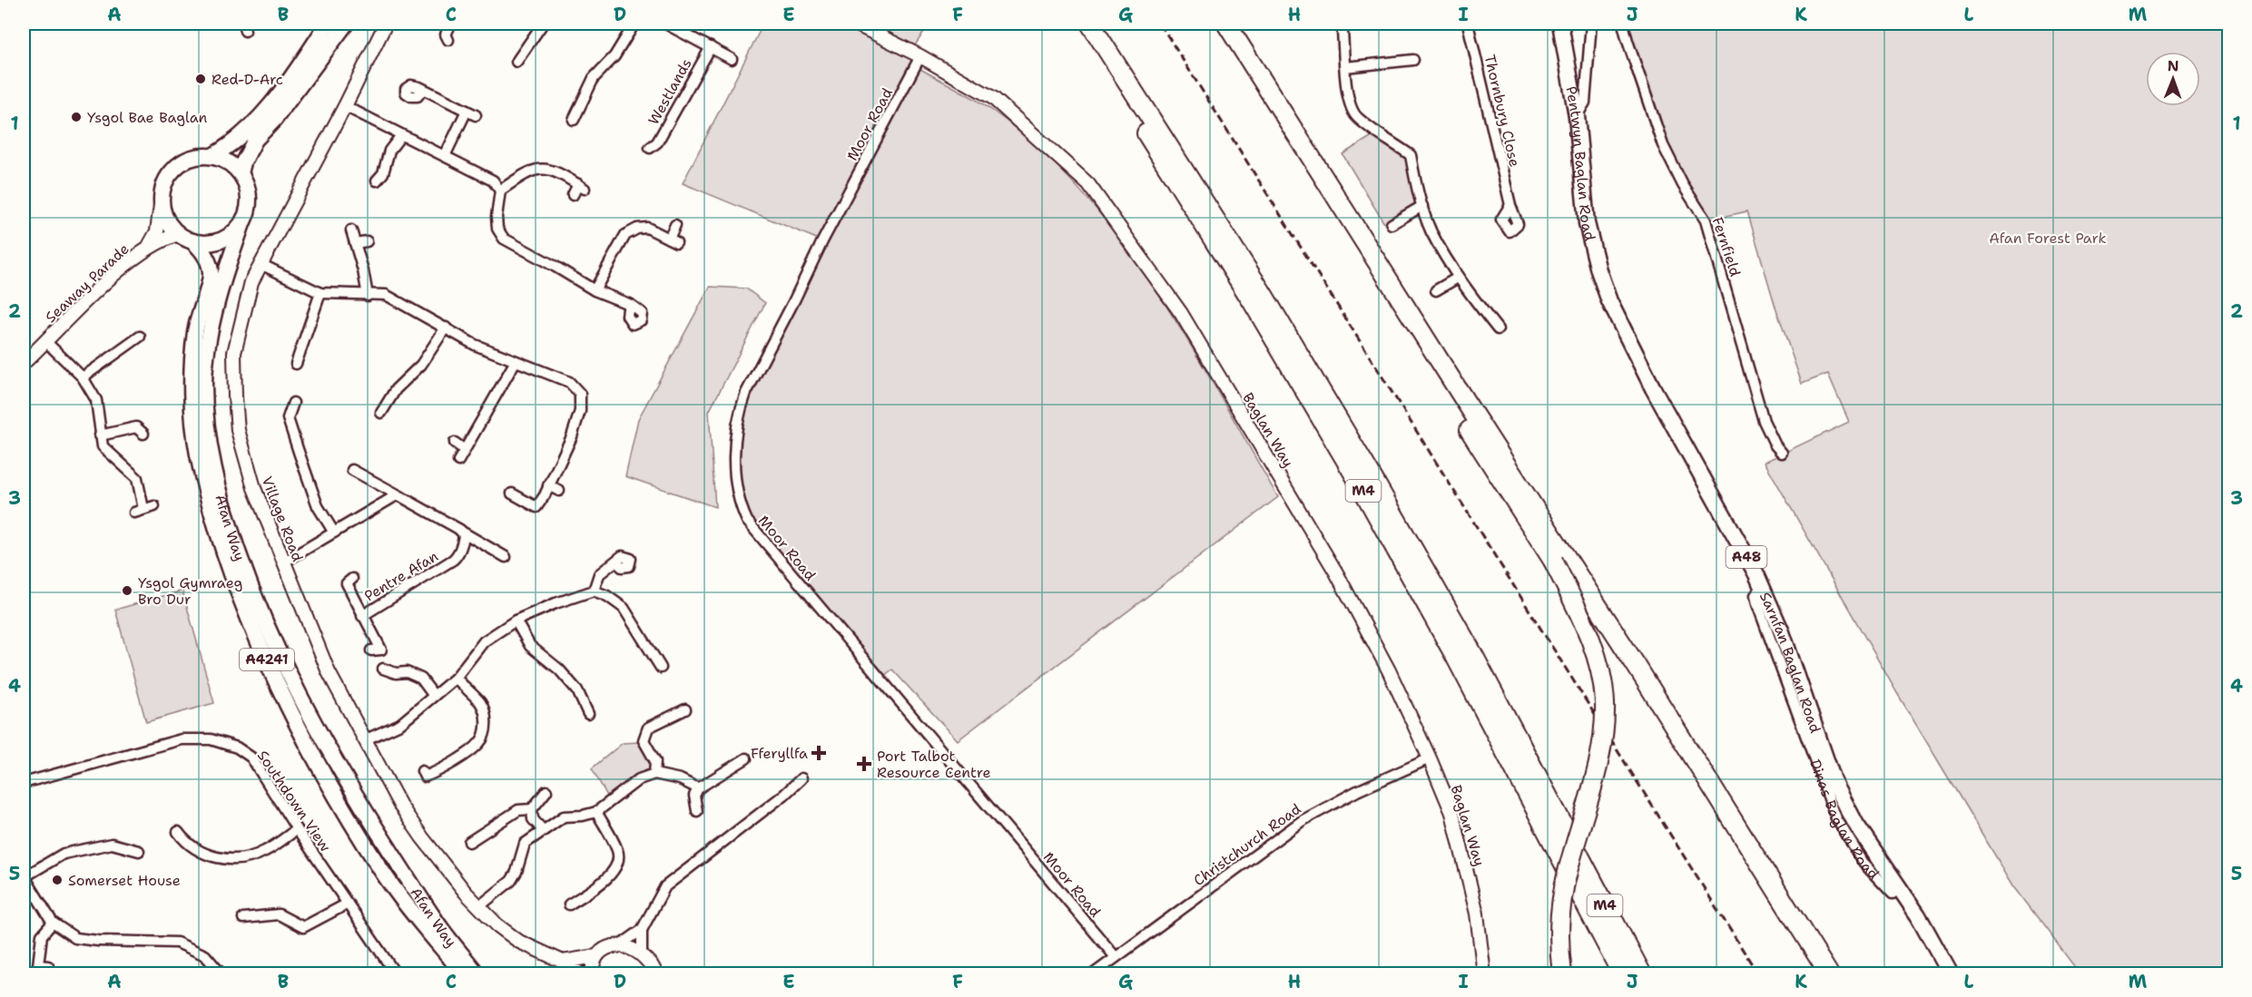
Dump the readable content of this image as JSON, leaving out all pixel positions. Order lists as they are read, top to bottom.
{
  "streets": {
    "highway": ["M4"],
    "main road": [
      "Pentwyn Baglan Road",
      "Afan Way",
      "A48",
      "A4241",
      "Sarnfan Baglan Road",
      "Dinas Baglan Road"
    ],
    "street": [
      "Westlands",
      "Thornbury Close",
      "Moor Road",
      "Fernfield",
      "Seaway Parade",
      "Baglan Way",
      "Village Road",
      "Pentre Afan",
      "Southdown View",
      "Christchurch Road"
    ]
  },
  "crossings": [
    ["Moor Road", "Baglan Way"],
    ["Moor Road", "Christchurch Road"],
    ["Pentwyn Baglan Road", "Sarnfan Baglan Road"],
    ["Seaway Parade", "Afan Way"],
    ["Seaway Parade", "A4241"],
    ["Baglan Way", "Christchurch Road"],
    ["Afan Way", "A4241"],
    ["Sarnfan Baglan Road", "Dinas Baglan Road"]
  ],
  "parks": ["Afan Forest Park"],
  "places": {
    "other": [
      "Red-D-Arc",
      "Ysgol Bae Baglan",
      "Ysgol Gymraeg Bro Dur",
      "Somerset House"
    ],
    "health": ["Fferyllfa", "Port Talbot Resource Centre"]
  },
  "north": "top",
  "grid": {
    "columns": [
      "A",
      "B",
      "C",
      "D",
      "E",
      "F",
      "G",
      "H",
      "I",
      "J",
      "K",
      "L",
      "M"
    ],
    "rows": [
      "1",
      "2",
      "3",
      "4",
      "5"
    ]
  }
}
